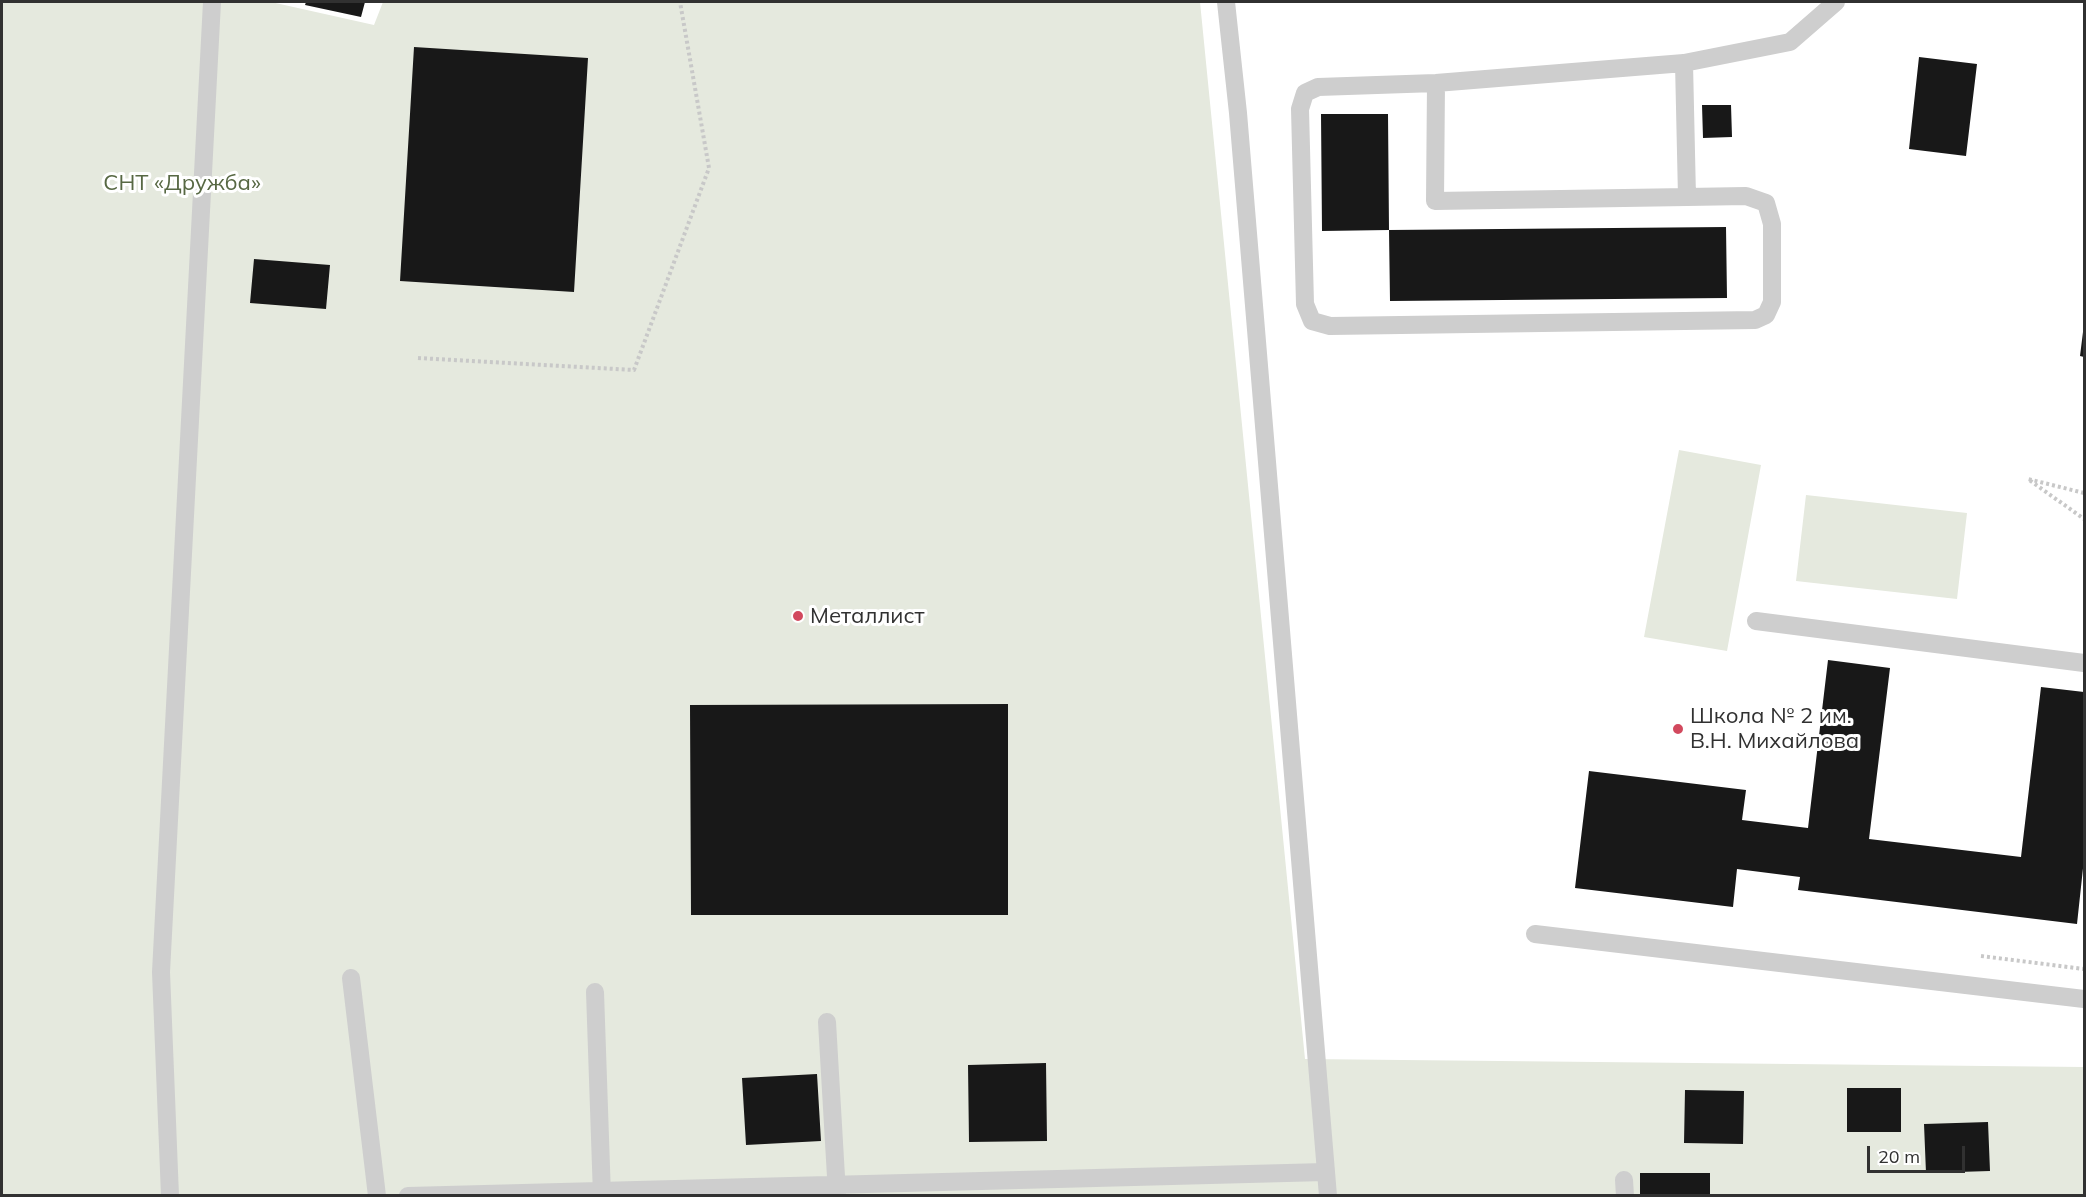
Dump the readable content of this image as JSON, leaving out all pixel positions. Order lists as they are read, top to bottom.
{
  "parks": ["СНТ «Дружба»"],
  "places": ["Металлист", "Школа № 2 им. В.Н. Михайлова"],
  "scale_bar": "20 m"
}
